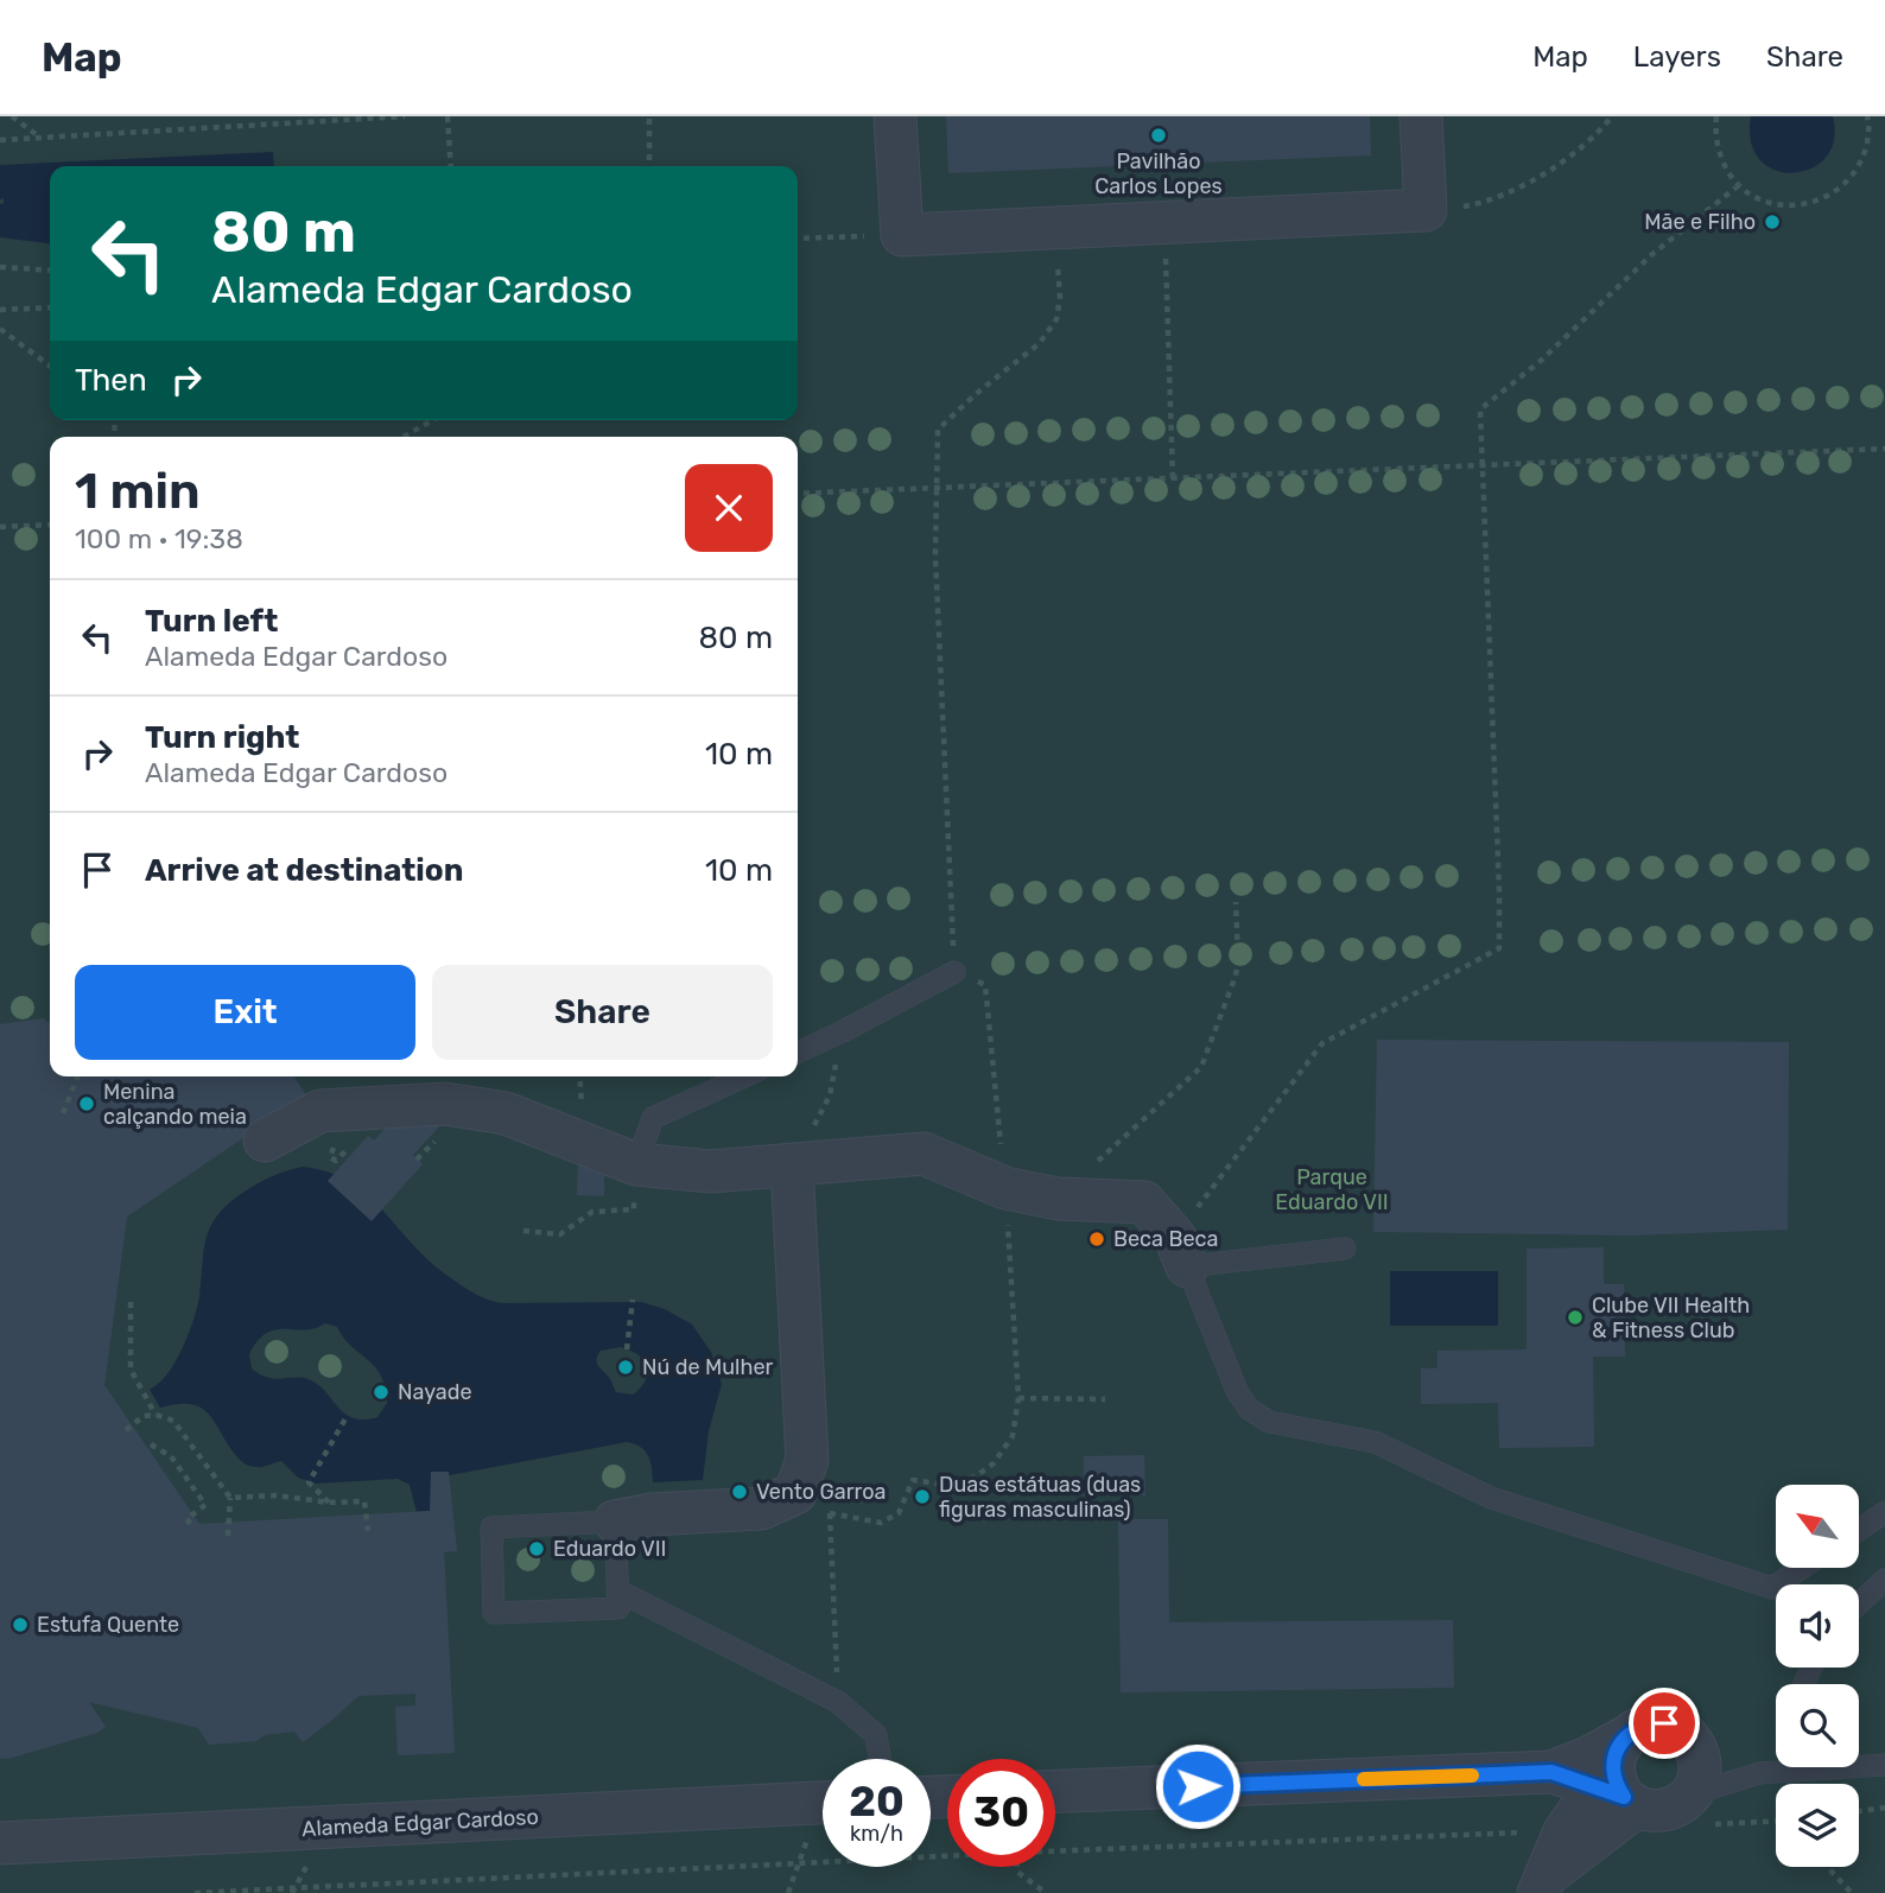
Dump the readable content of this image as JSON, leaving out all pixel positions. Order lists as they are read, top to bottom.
{
  "streets": {
    "street": ["Alameda Edgar Cardoso"]
  },
  "parks": ["Parque Eduardo VII"],
  "places": [
    "Pavilhão Carlos Lopes",
    "Mãe e Filho",
    "Menina calçando meia",
    "Beca Beca",
    "Clube VII Health & Fitness Club",
    "Nú de Mulher",
    "Nayade",
    "Vento Garroa",
    "Duas estátuas (duas figuras masculinas)",
    "Eduardo VII",
    "Estufa Quente"
  ],
  "north": "top left",
  "page": {
    "header": "Map",
    "nav": ["Map", "Layers", "Share"],
    "turn": ["80 m", "Alameda Edgar Cardoso"],
    "then": "Then",
    "heading": ["1 min", "100 m · 19:38"],
    "list": [
      {
        "name": "Turn left",
        "note": "Alameda Edgar Cardoso",
        "value": "80 m"
      },
      {
        "name": "Turn right",
        "note": "Alameda Edgar Cardoso",
        "value": "10 m"
      },
      {
        "name": "Arrive at destination",
        "value": "10 m"
      }
    ],
    "buttons": ["Exit", "Share"],
    "speed": "20 km/h",
    "limit": "30"
  }
}
